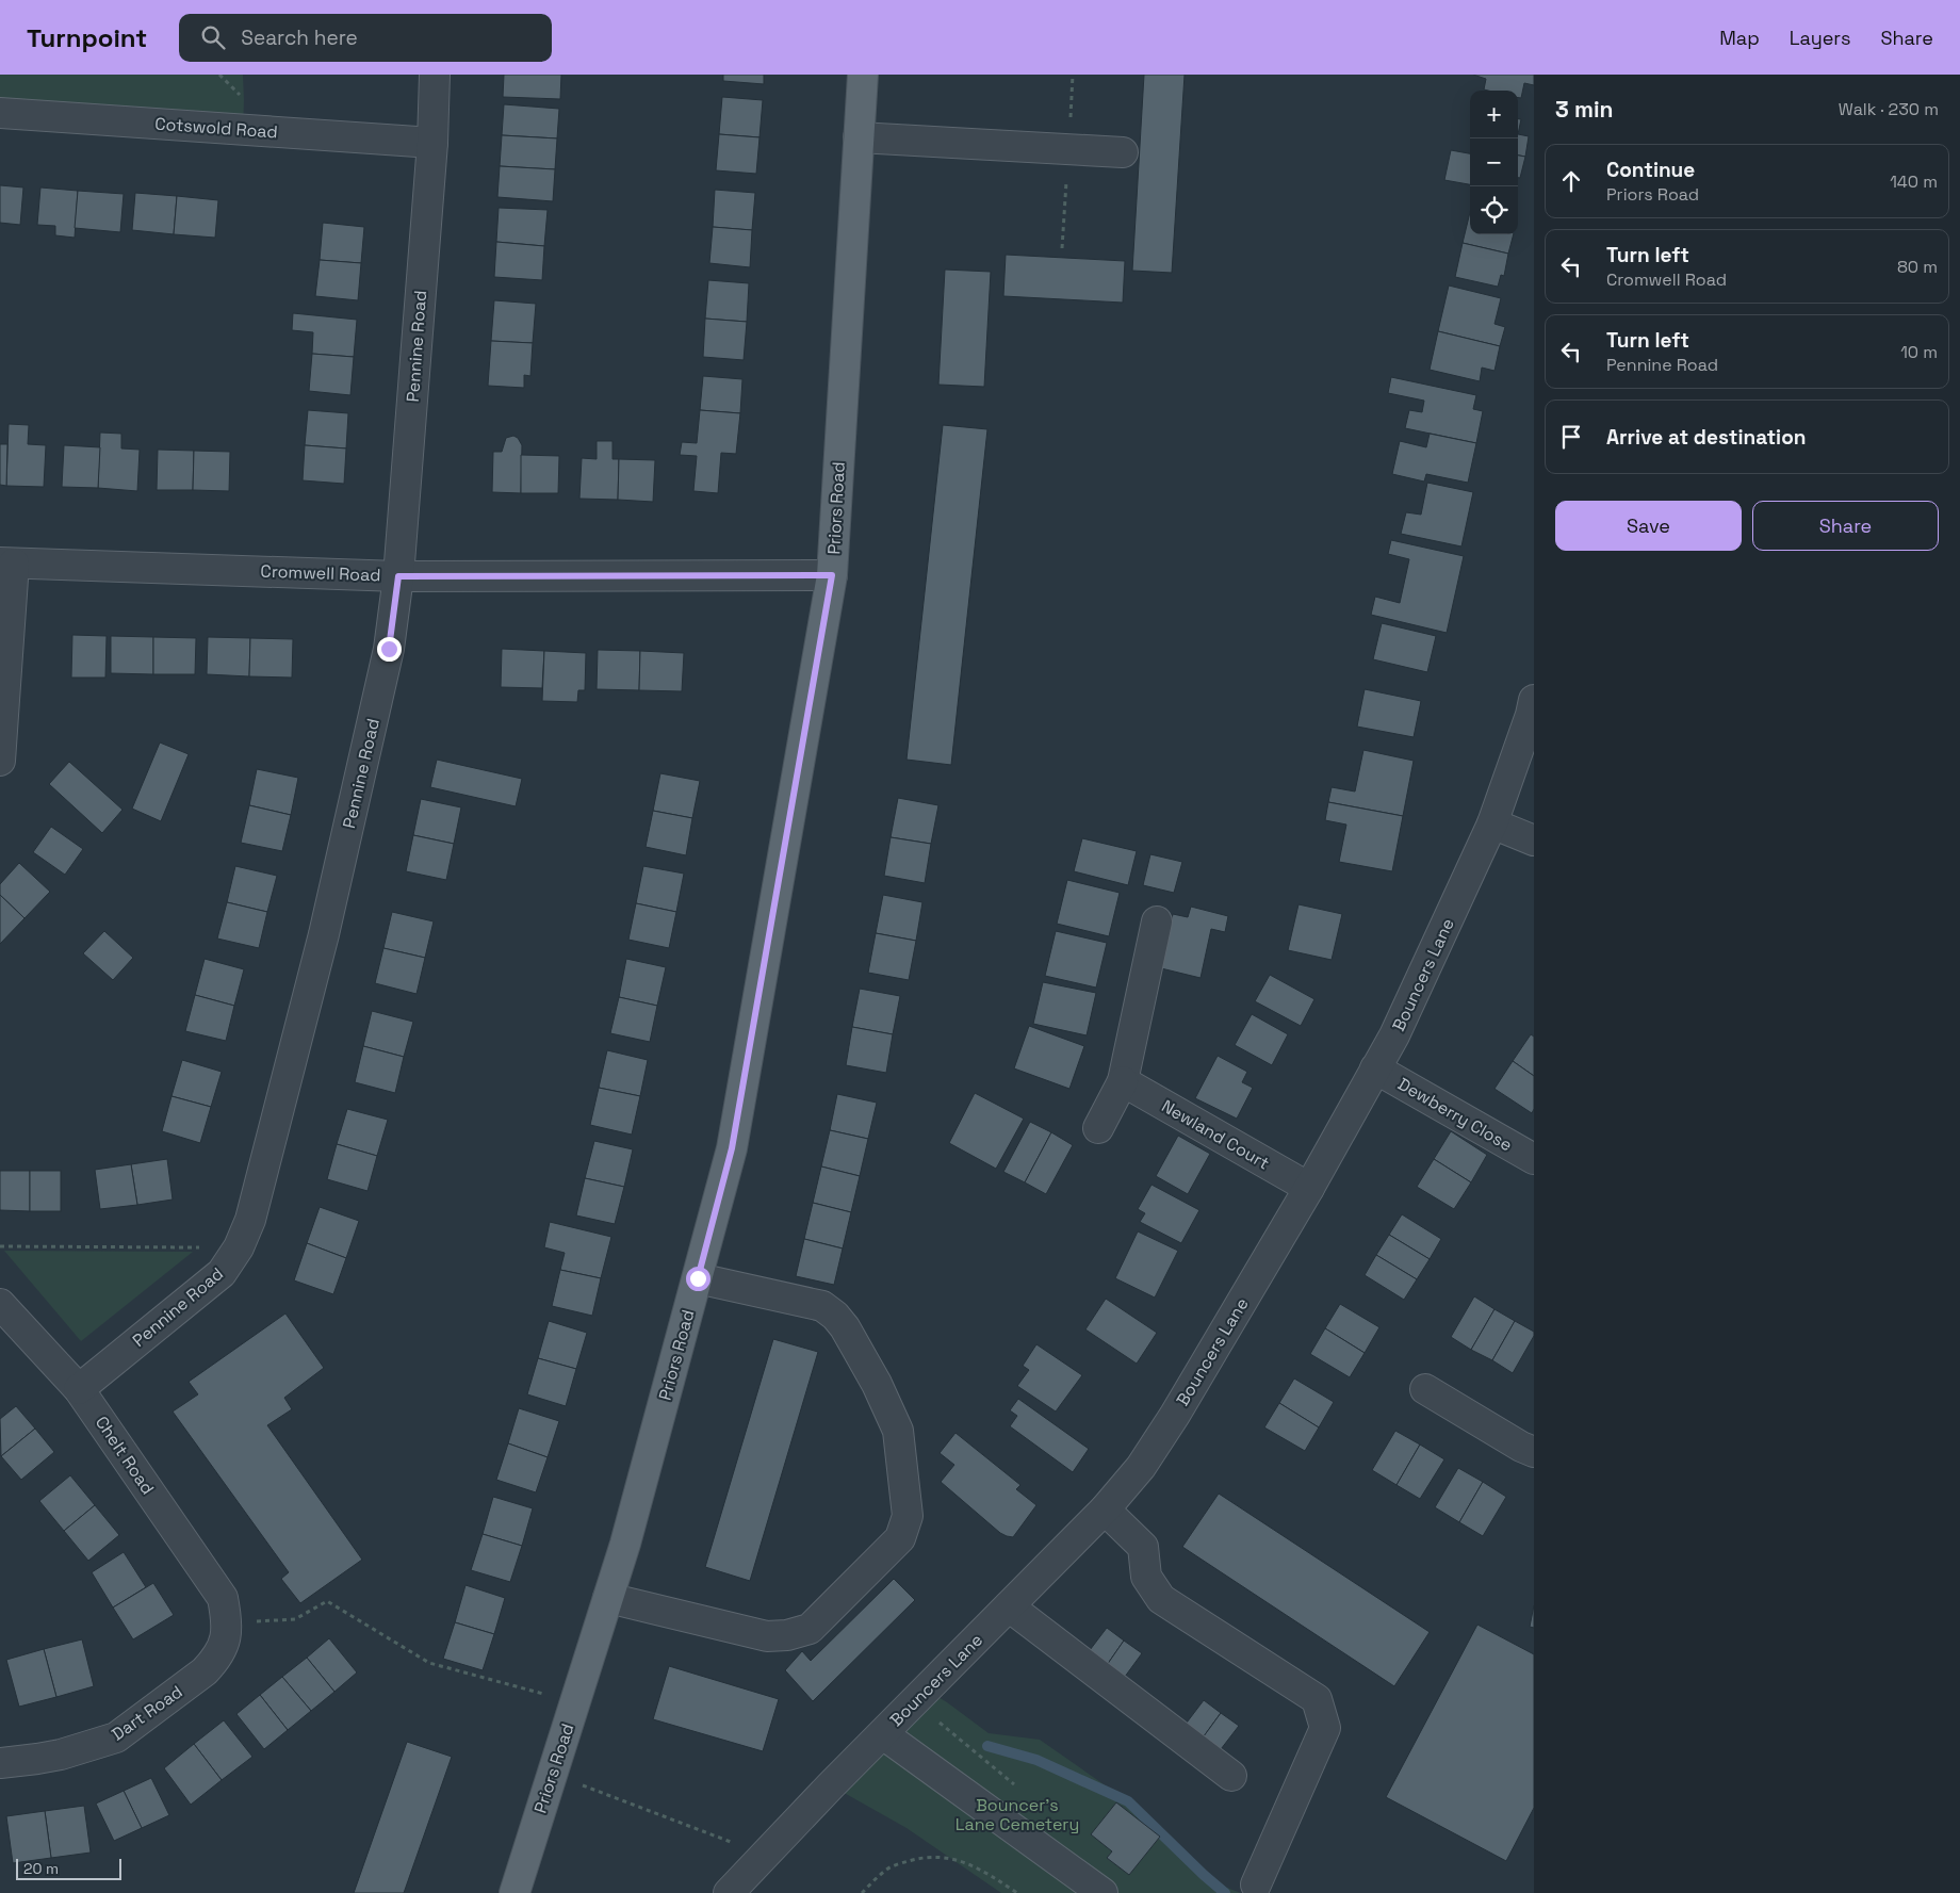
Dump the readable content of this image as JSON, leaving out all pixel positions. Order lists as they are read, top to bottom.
{
  "streets": {
    "main road": ["Priors Road"],
    "street": [
      "Cotswold Road",
      "Pennine Road",
      "Cromwell Road",
      "Bouncers Lane",
      "Dewberry Close",
      "Newland Court",
      "Chelt Road",
      "Dart Road"
    ]
  },
  "crossings": [
    ["Cotswold Road", "Pennine Road"],
    ["Pennine Road", "Cromwell Road"],
    ["Pennine Road", "Chelt Road"],
    ["Priors Road", "Cromwell Road"],
    ["Bouncers Lane", "Dewberry Close"],
    ["Bouncers Lane", "Newland Court"],
    ["Chelt Road", "Dart Road"]
  ],
  "parks": ["Bouncer's Lane Cemetery"],
  "scale_bar": "20 m",
  "page": {
    "header": "Turnpoint",
    "search": "Search here",
    "nav": ["Map", "Layers", "Share"],
    "heading": ["3 min", "Walk · 230 m"],
    "map_buttons": ["+", "−"],
    "list": [
      ["Continue", "Priors Road", "140 m"],
      ["Turn left", "Cromwell Road", "80 m"],
      ["Turn left", "Pennine Road", "10 m"],
      "Arrive at destination"
    ],
    "buttons": ["Save", "Share"],
    "scale": "20 m"
  }
}
